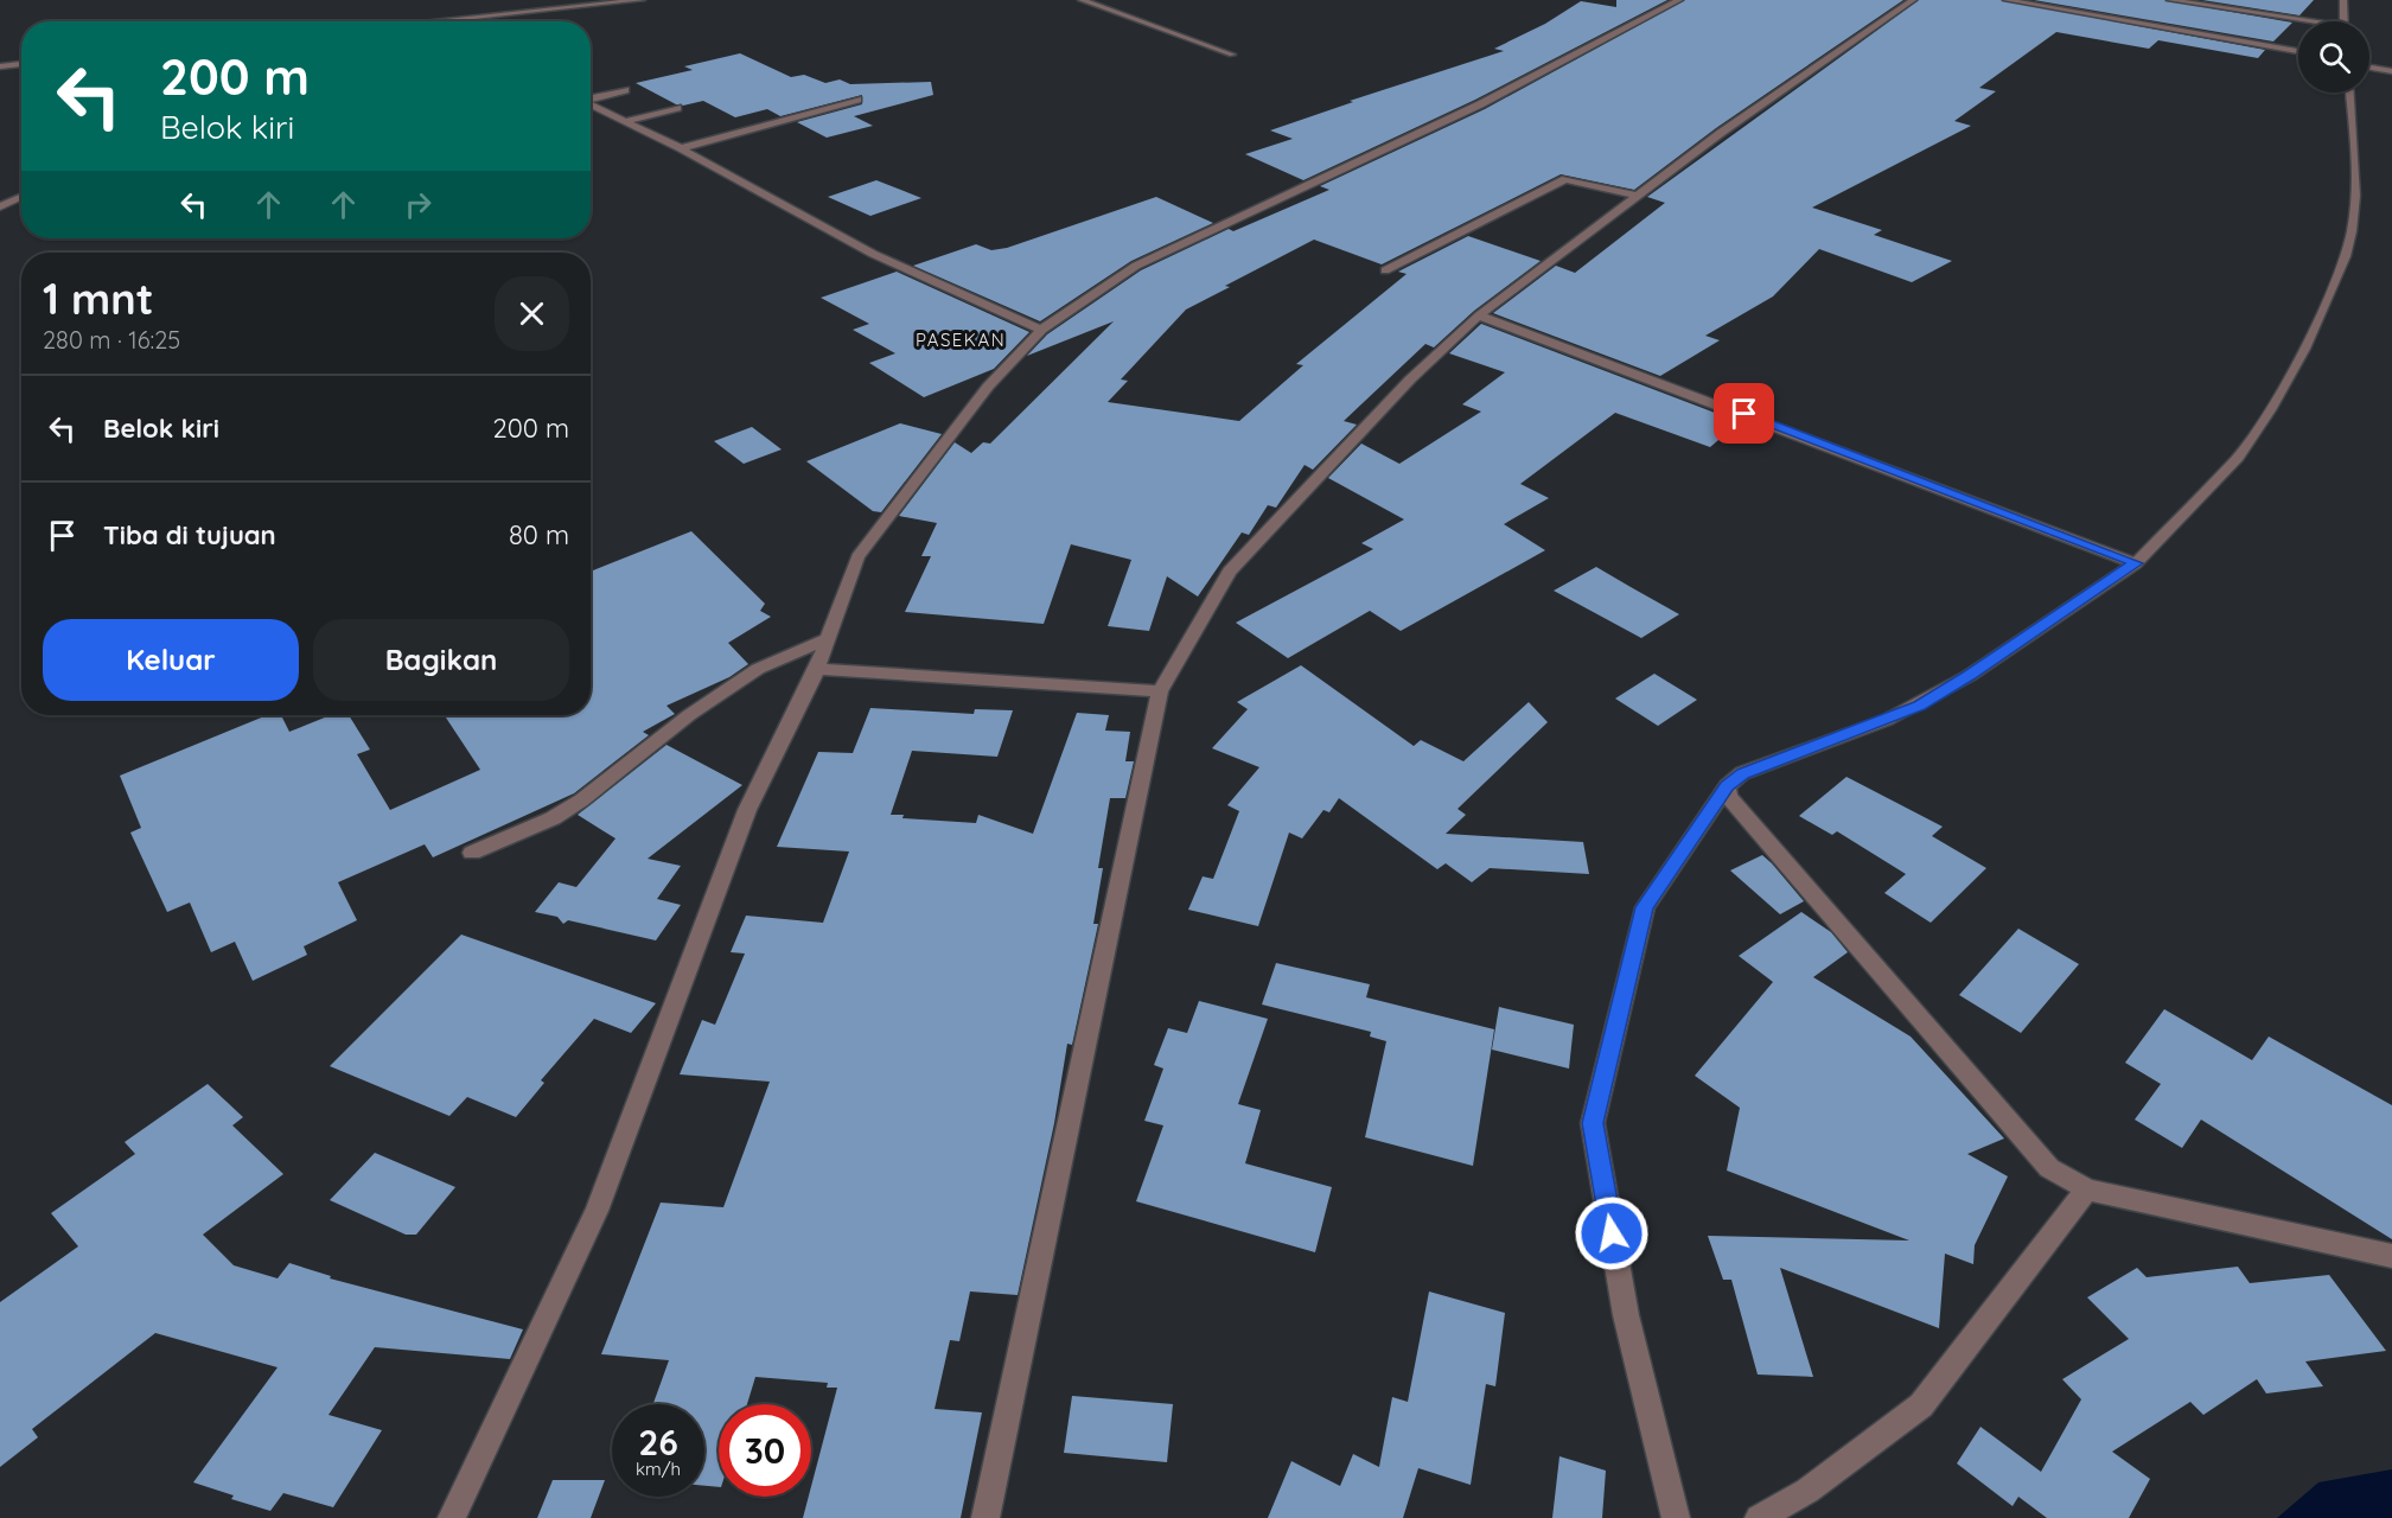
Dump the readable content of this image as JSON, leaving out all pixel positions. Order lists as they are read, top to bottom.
{
  "districts": ["PASEKAN"],
  "page": {
    "turn": ["200 m", "Belok kiri"],
    "heading": ["1 mnt", "280 m · 16:25"],
    "list": [
      {
        "name": "Belok kiri",
        "value": "200 m"
      },
      {
        "name": "Tiba di tujuan",
        "value": "80 m"
      }
    ],
    "buttons": ["Keluar", "Bagikan"],
    "speed": "26 km/h",
    "limit": "30"
  }
}
